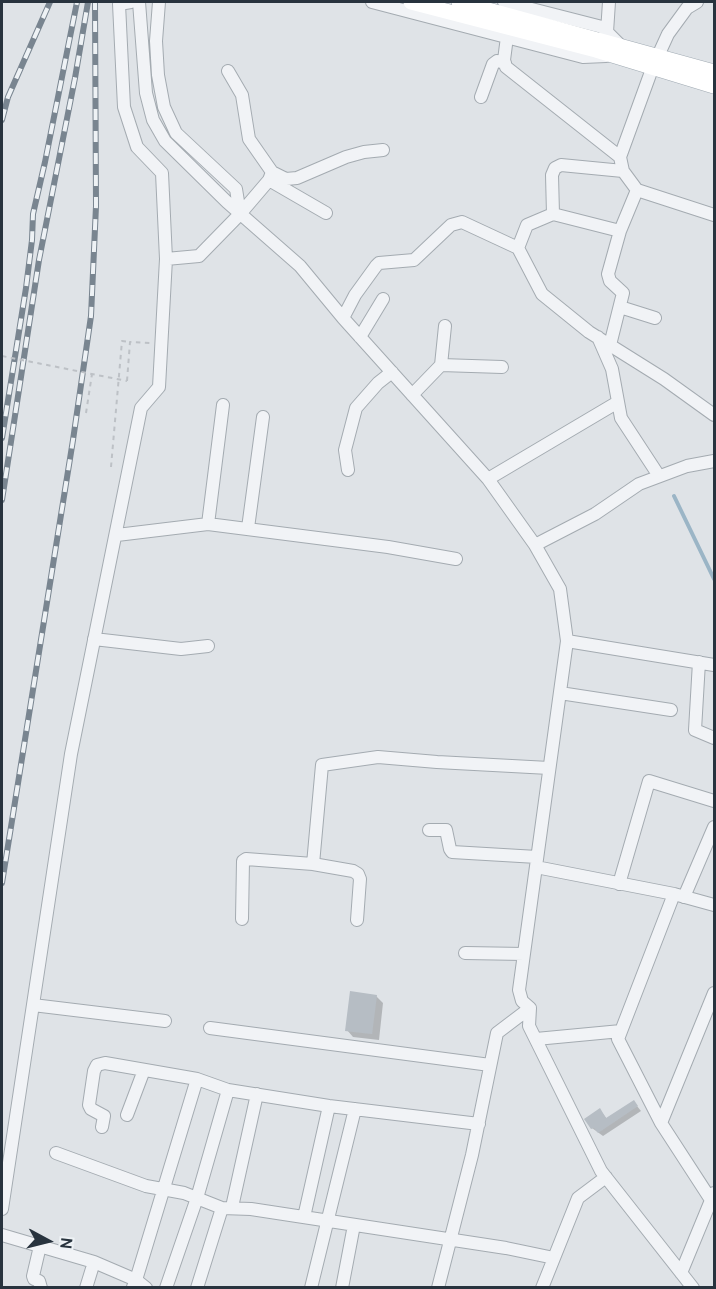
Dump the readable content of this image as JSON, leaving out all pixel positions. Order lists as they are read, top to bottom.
{
  "north": "right"
}
